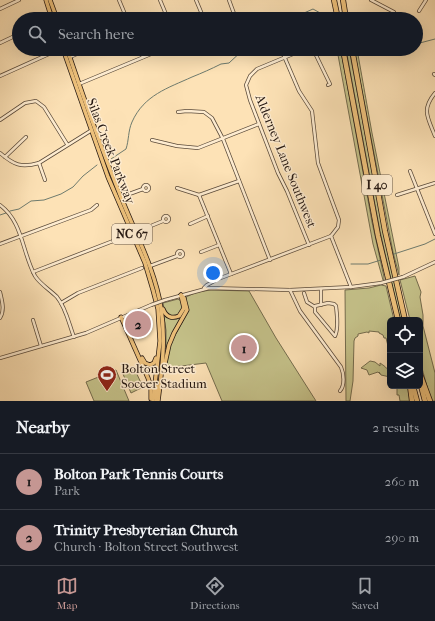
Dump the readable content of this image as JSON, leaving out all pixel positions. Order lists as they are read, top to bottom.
{
  "streets": {
    "highway": ["I 40"],
    "main road": ["Silas Creek Parkway", "NC 67"],
    "street": ["Alderney Lane Southwest"]
  },
  "places": {
    "sports": ["Bolton Street Soccer Stadium"]
  },
  "page": {
    "search": "Search here",
    "pins": ["2", "1"],
    "heading": ["Nearby", "2 results"],
    "list": [
      {
        "mark": "1",
        "name": "Bolton Park Tennis Courts",
        "note": "Park",
        "value": "260 m"
      },
      {
        "mark": "2",
        "name": "Trinity Presbyterian Church",
        "note": "Church · Bolton Street Southwest",
        "value": "290 m"
      }
    ],
    "nav": ["Map", "Directions", "Saved"]
  }
}
